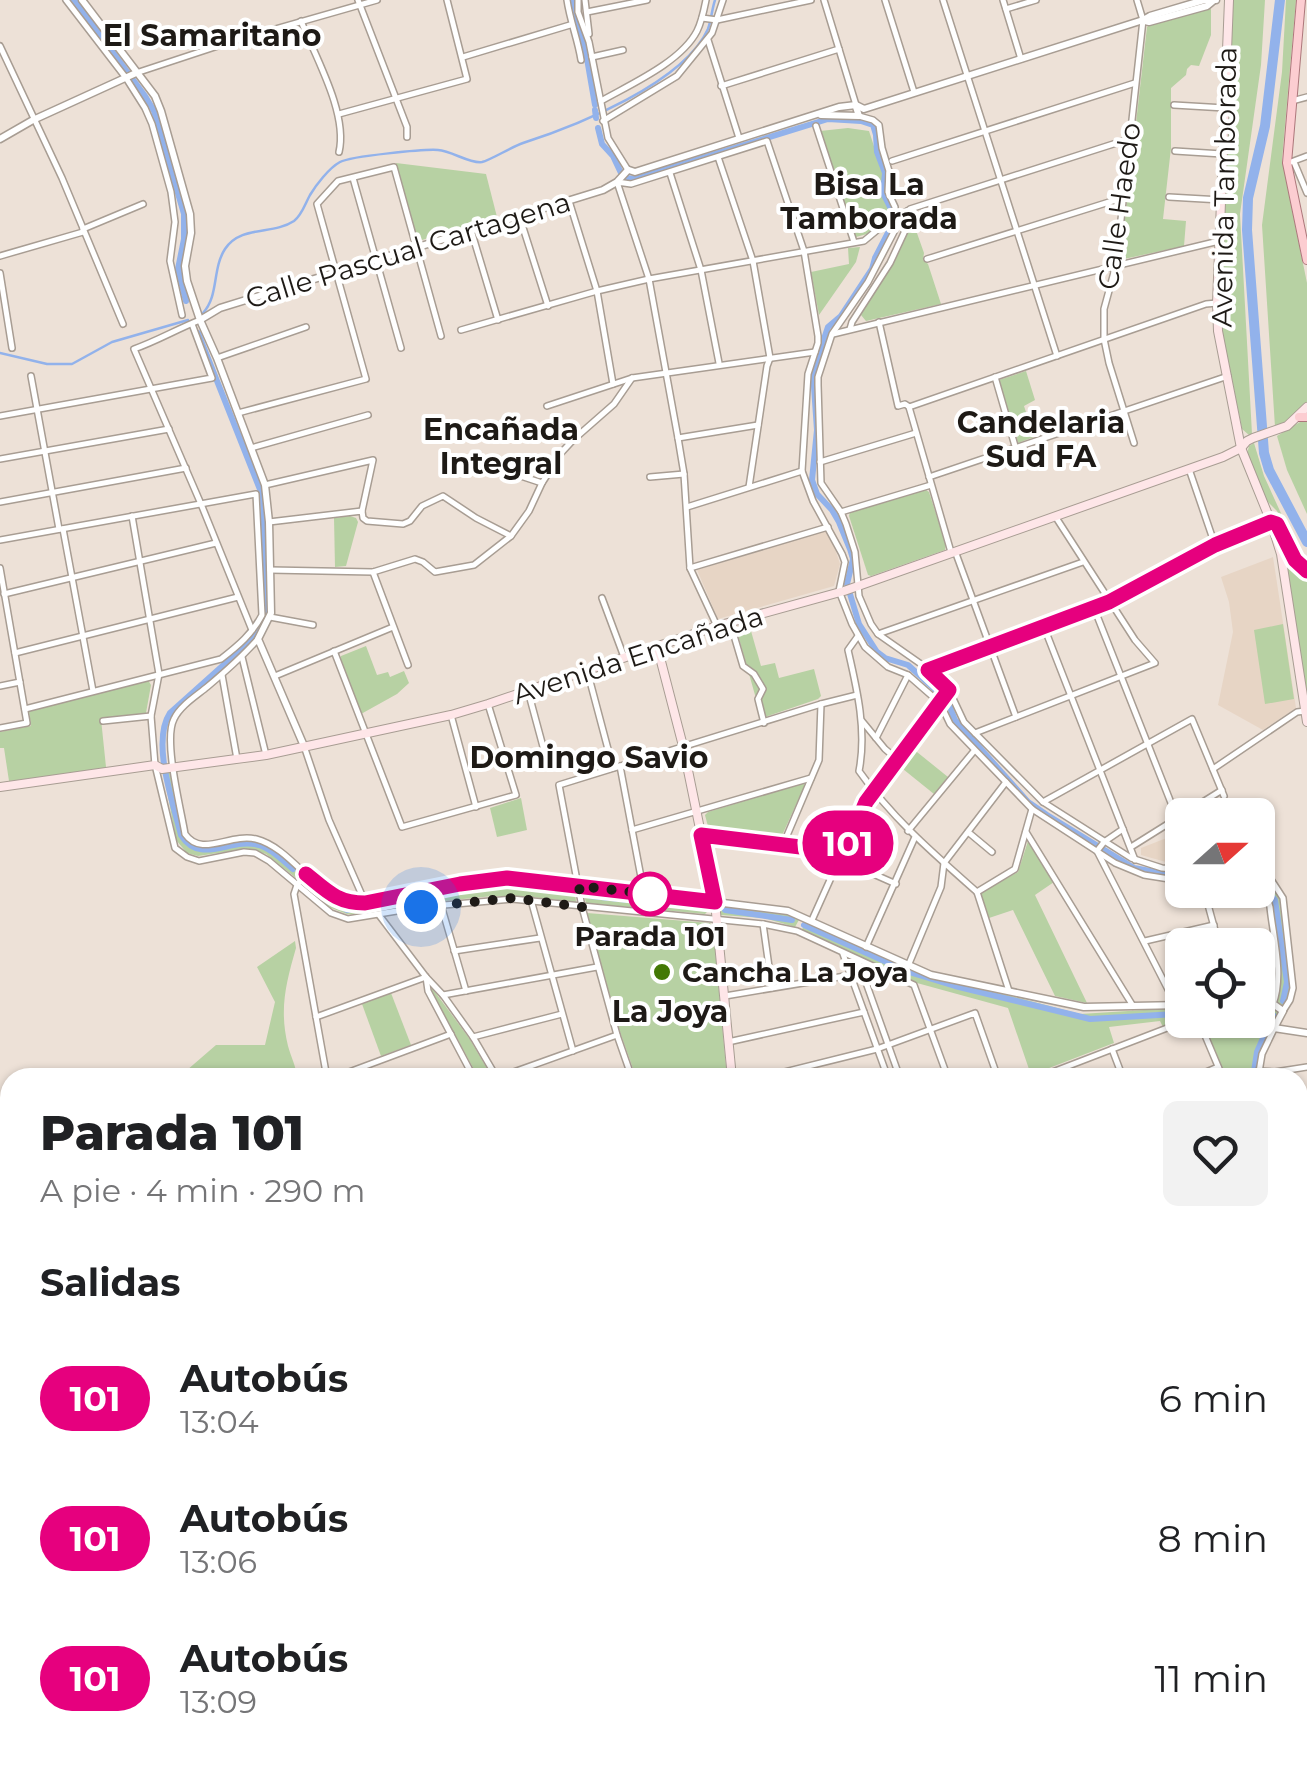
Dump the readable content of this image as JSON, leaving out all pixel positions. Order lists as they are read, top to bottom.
{
  "streets": {
    "main road": ["Avenida Tamborada", "Avenida Encañada"],
    "street": ["Calle Haedo", "Calle Pascual Cartagena"]
  },
  "crossings": [
    ["Avenida Tamborada", "Avenida Encañada"]
  ],
  "districts": [
    "El Samaritano",
    "Bisa La Tamborada",
    "Candelaria Sud FA",
    "Encañada Integral",
    "Domingo Savio",
    "La Joya"
  ],
  "places": ["Parada 101", "Cancha La Joya"],
  "lines": ["bus line 101"],
  "north": "right",
  "page": {
    "on_map": "101",
    "heading": [
      ["Parada 101", "A pie · 4 min · 290 m"],
      "Salidas"
    ],
    "list": [
      {
        "mark": "101",
        "name": "Autobús",
        "note": "13:04",
        "value": "6 min"
      },
      {
        "mark": "101",
        "name": "Autobús",
        "note": "13:06",
        "value": "8 min"
      },
      {
        "mark": "101",
        "name": "Autobús",
        "note": "13:09",
        "value": "11 min"
      }
    ]
  }
}
